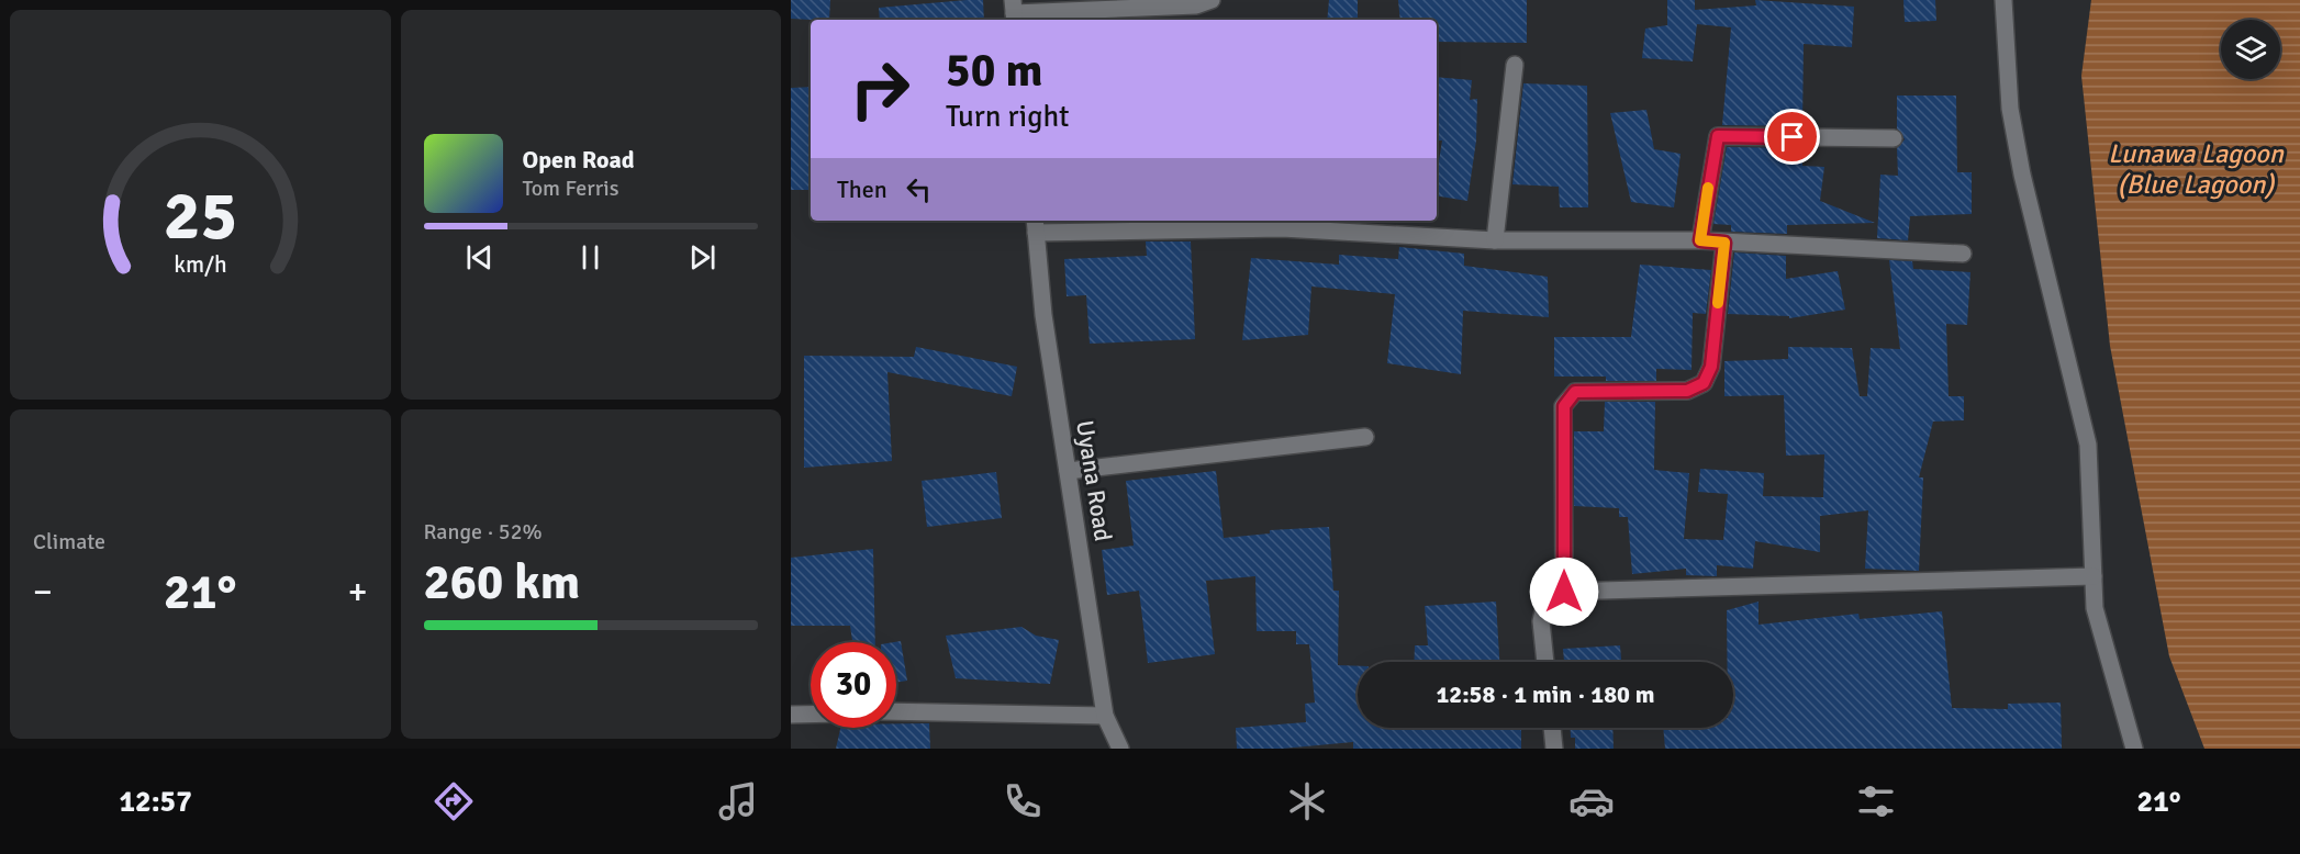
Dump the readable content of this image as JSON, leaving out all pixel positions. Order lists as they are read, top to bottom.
{
  "streets": {
    "street": ["Uyana Road"]
  },
  "water": ["Lunawa Lagoon (Blue Lagoon)"],
  "page": {
    "turn": ["50 m", "Turn right"],
    "song": ["Open Road", "Tom Ferris"],
    "then": "Then",
    "tile": [
      "Climate",
      ["Range · 52%", "260 km"]
    ],
    "heat": ["−", "21°", "+"],
    "limit": "30",
    "trip": "12:58 · 1 min · 180 m",
    "tabs": ["12:57", "21°"],
    "gauge": ["25", "km/h"]
  }
}
